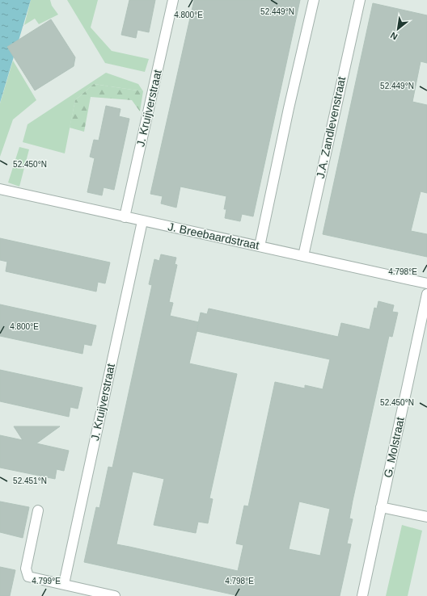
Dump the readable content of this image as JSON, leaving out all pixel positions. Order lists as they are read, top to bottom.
{
  "streets": {
    "street": [
      "J. Kruijverstraat",
      "J.A. Zandlevenstraat",
      "J. Breebaardstraat",
      "G. Molstraat"
    ]
  },
  "crossings": [
    ["J. Kruijverstraat", "J. Breebaardstraat"],
    ["J.A. Zandlevenstraat", "J. Breebaardstraat"]
  ],
  "north": "bottom left",
  "coordinates": [
    "52.449°N",
    "4.800°E",
    "52.450°N",
    "4.798°E",
    "52.451°N",
    "4.799°E"
  ]
}
